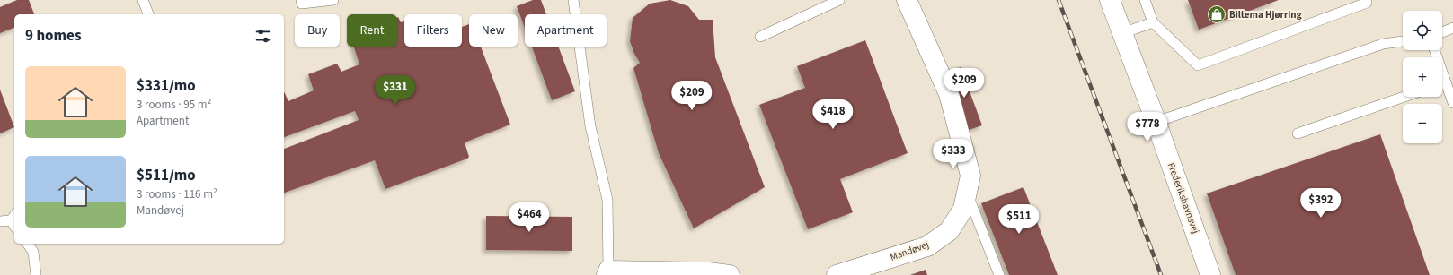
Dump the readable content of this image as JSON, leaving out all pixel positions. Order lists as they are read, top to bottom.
{
  "streets": {
    "street": ["Frederikshavnsvej", "Mandøvej"]
  },
  "places": {
    "shop": ["Biltema Hjørring"]
  },
  "page": {
    "map_buttons": ["+", "−"],
    "chip": [
      "Buy",
      "Rent",
      "Filters",
      "New",
      "Apartment"
    ],
    "heading": "9 homes",
    "list": [
      {
        "name": "$331/mo",
        "note": "3 rooms · 95 m² · Apartment"
      },
      {
        "name": "$511/mo",
        "note": "3 rooms · 116 m² · Mandøvej"
      }
    ],
    "price": [
      "$209",
      "$331",
      "$209",
      "$418",
      "$778",
      "$333",
      "$392",
      "$464",
      "$511"
    ]
  }
}
